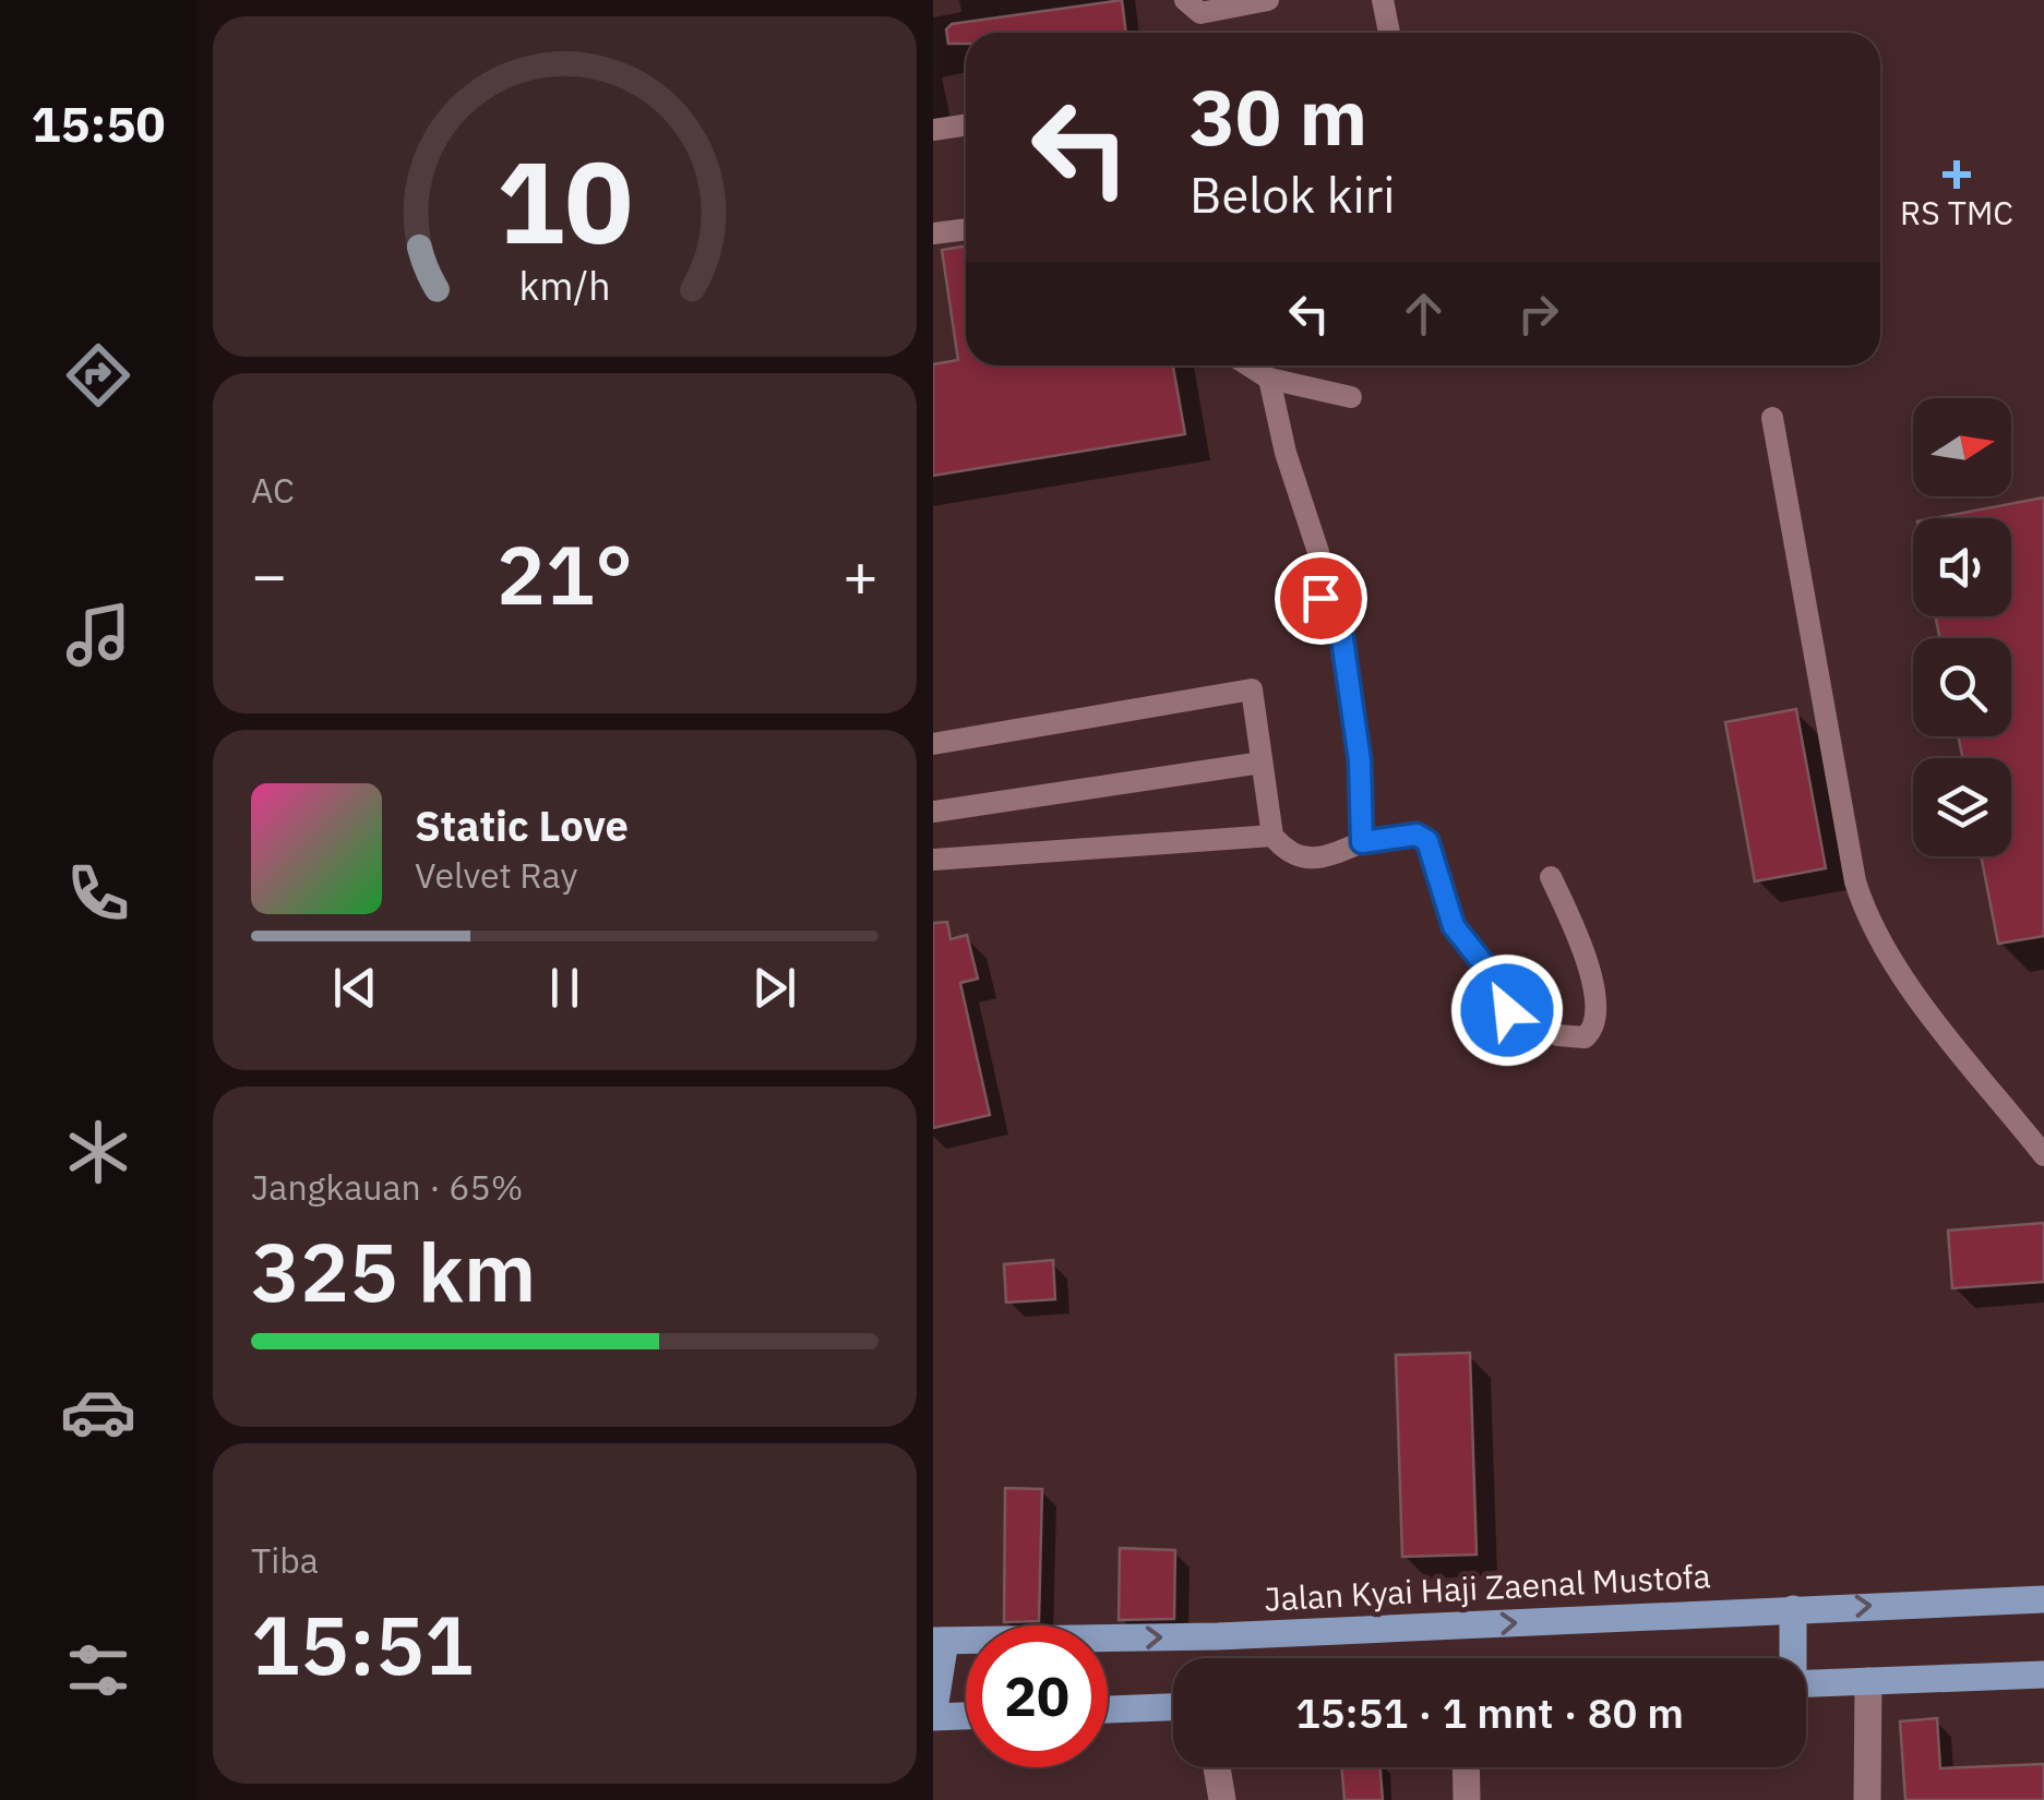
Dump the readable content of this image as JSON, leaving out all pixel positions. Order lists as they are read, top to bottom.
{
  "streets": {
    "main road": ["Jalan Kyai Haji Zaenal Mustofa"]
  },
  "one_way": ["Jalan Kyai Haji Zaenal Mustofa"],
  "places": {
    "health": ["RS TMC"]
  },
  "north": "right",
  "page": {
    "tabs": "15:50",
    "turn": ["30 m", "Belok kiri"],
    "tile": [
      "AC",
      ["Jangkauan · 65%", "325 km"],
      ["Tiba", "15:51"]
    ],
    "heat": ["−", "21°", "+"],
    "song": ["Static Love", "Velvet Ray"],
    "limit": "20",
    "trip": "15:51 · 1 mnt · 80 m",
    "gauge": ["10", "km/h"]
  }
}
